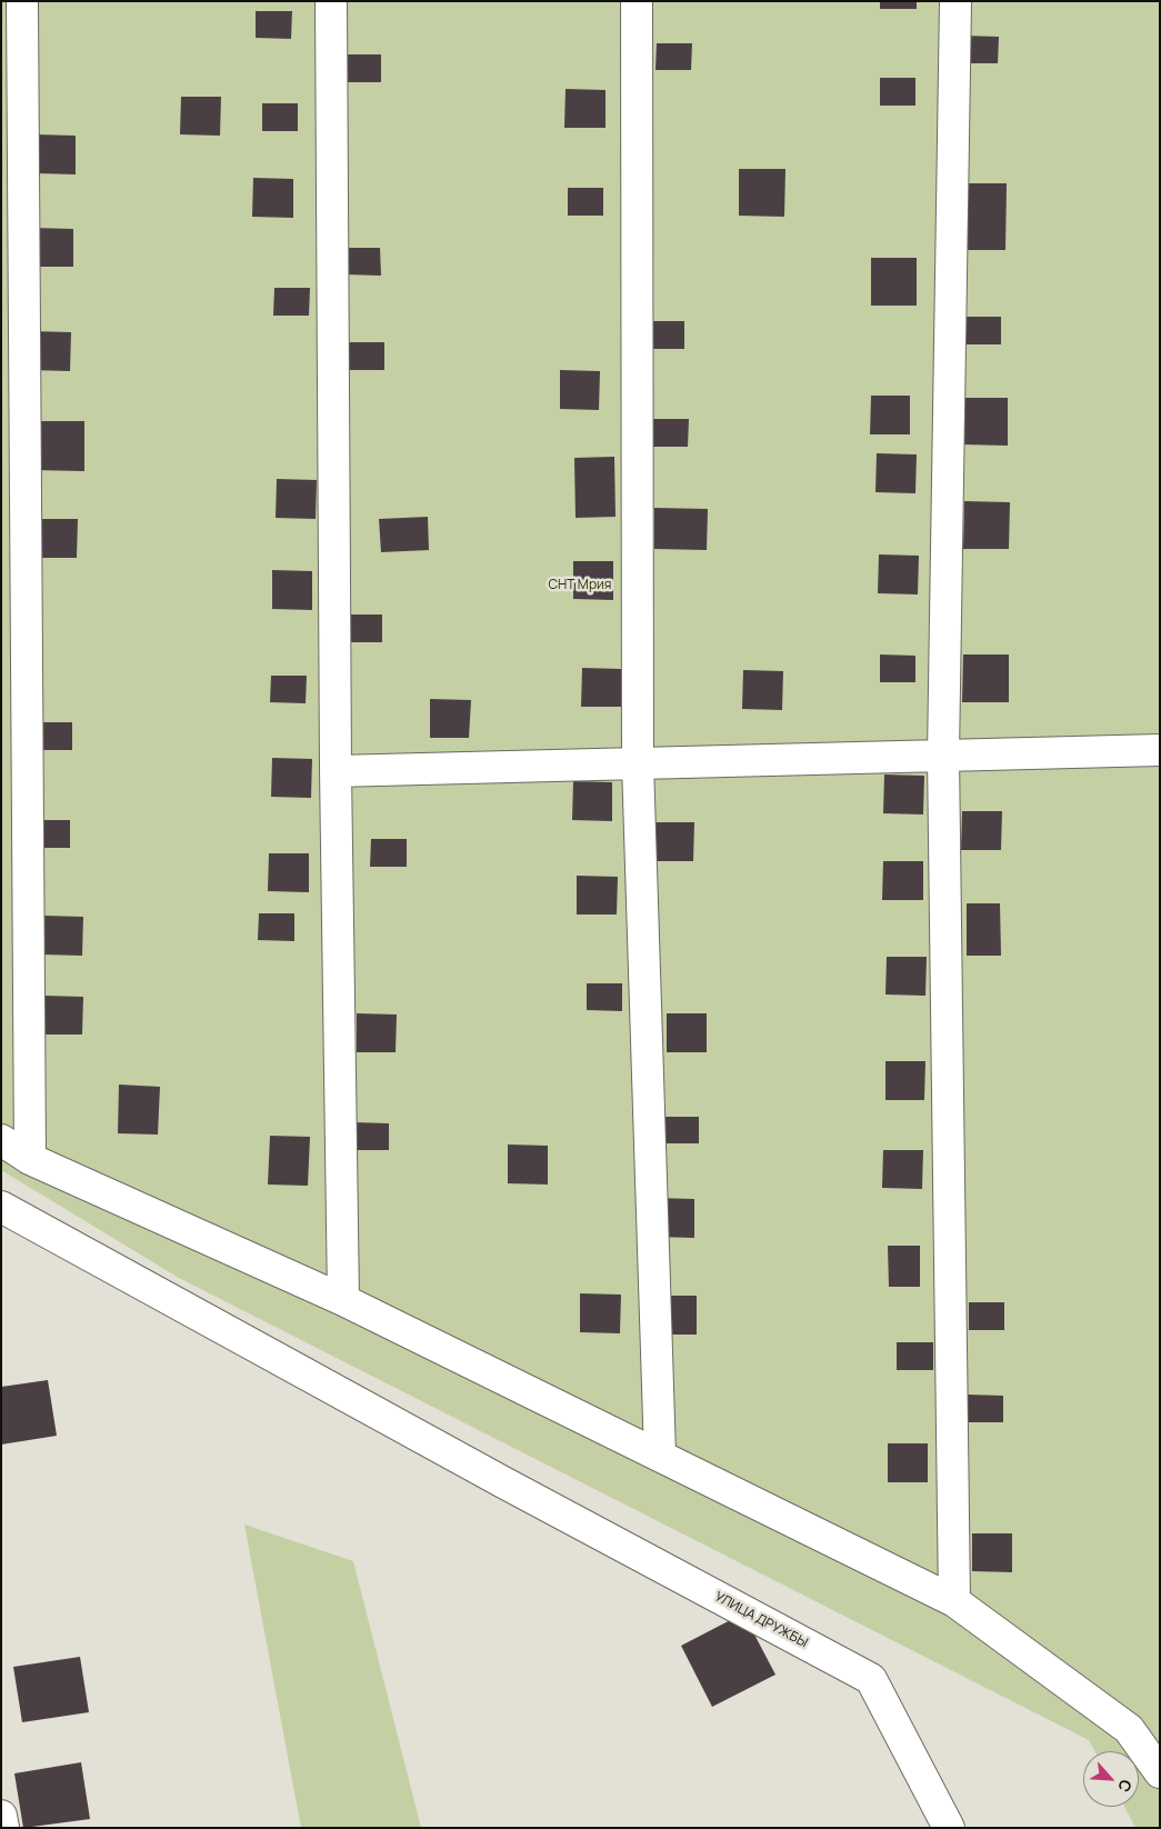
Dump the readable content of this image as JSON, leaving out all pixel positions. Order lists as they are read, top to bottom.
{
  "streets": {
    "street": ["УЛИЦА ДРУЖБЫ"]
  },
  "parks": ["СНТ Мрия"],
  "north": "bottom right"
}
